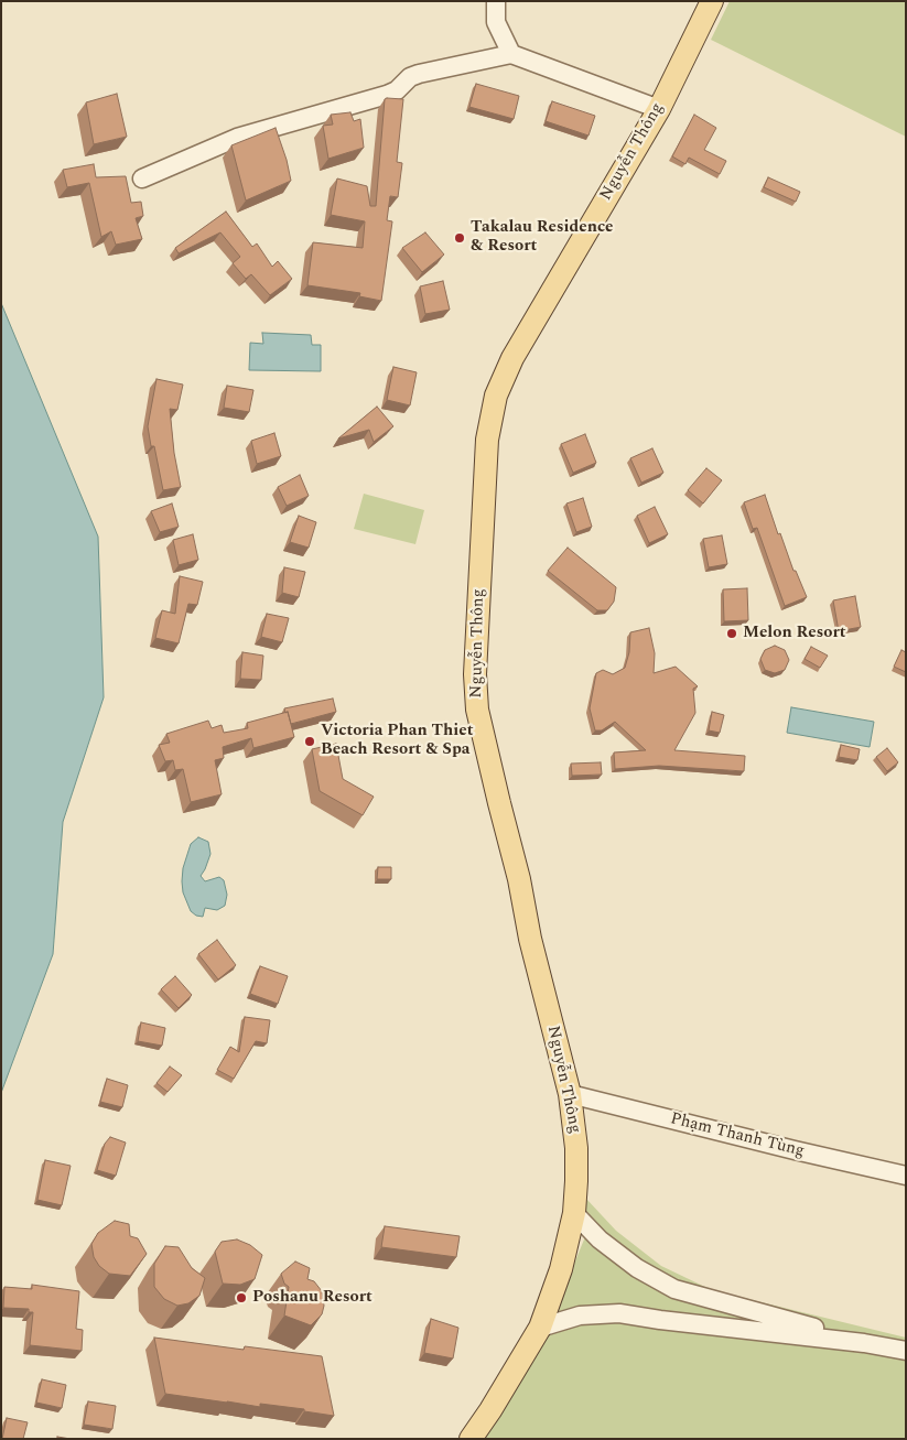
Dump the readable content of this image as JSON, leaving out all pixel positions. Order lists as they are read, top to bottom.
{
  "streets": {
    "main road": ["Nguyễn Thông"],
    "street": ["Phạm Thanh Tùng"]
  },
  "crossings": [
    ["Nguyễn Thông", "Phạm Thanh Tùng"]
  ],
  "places": [
    "Takalau Residence & Resort",
    "Melon Resort",
    "Victoria Phan Thiet Beach Resort & Spa",
    "Poshanu Resort"
  ]
}
